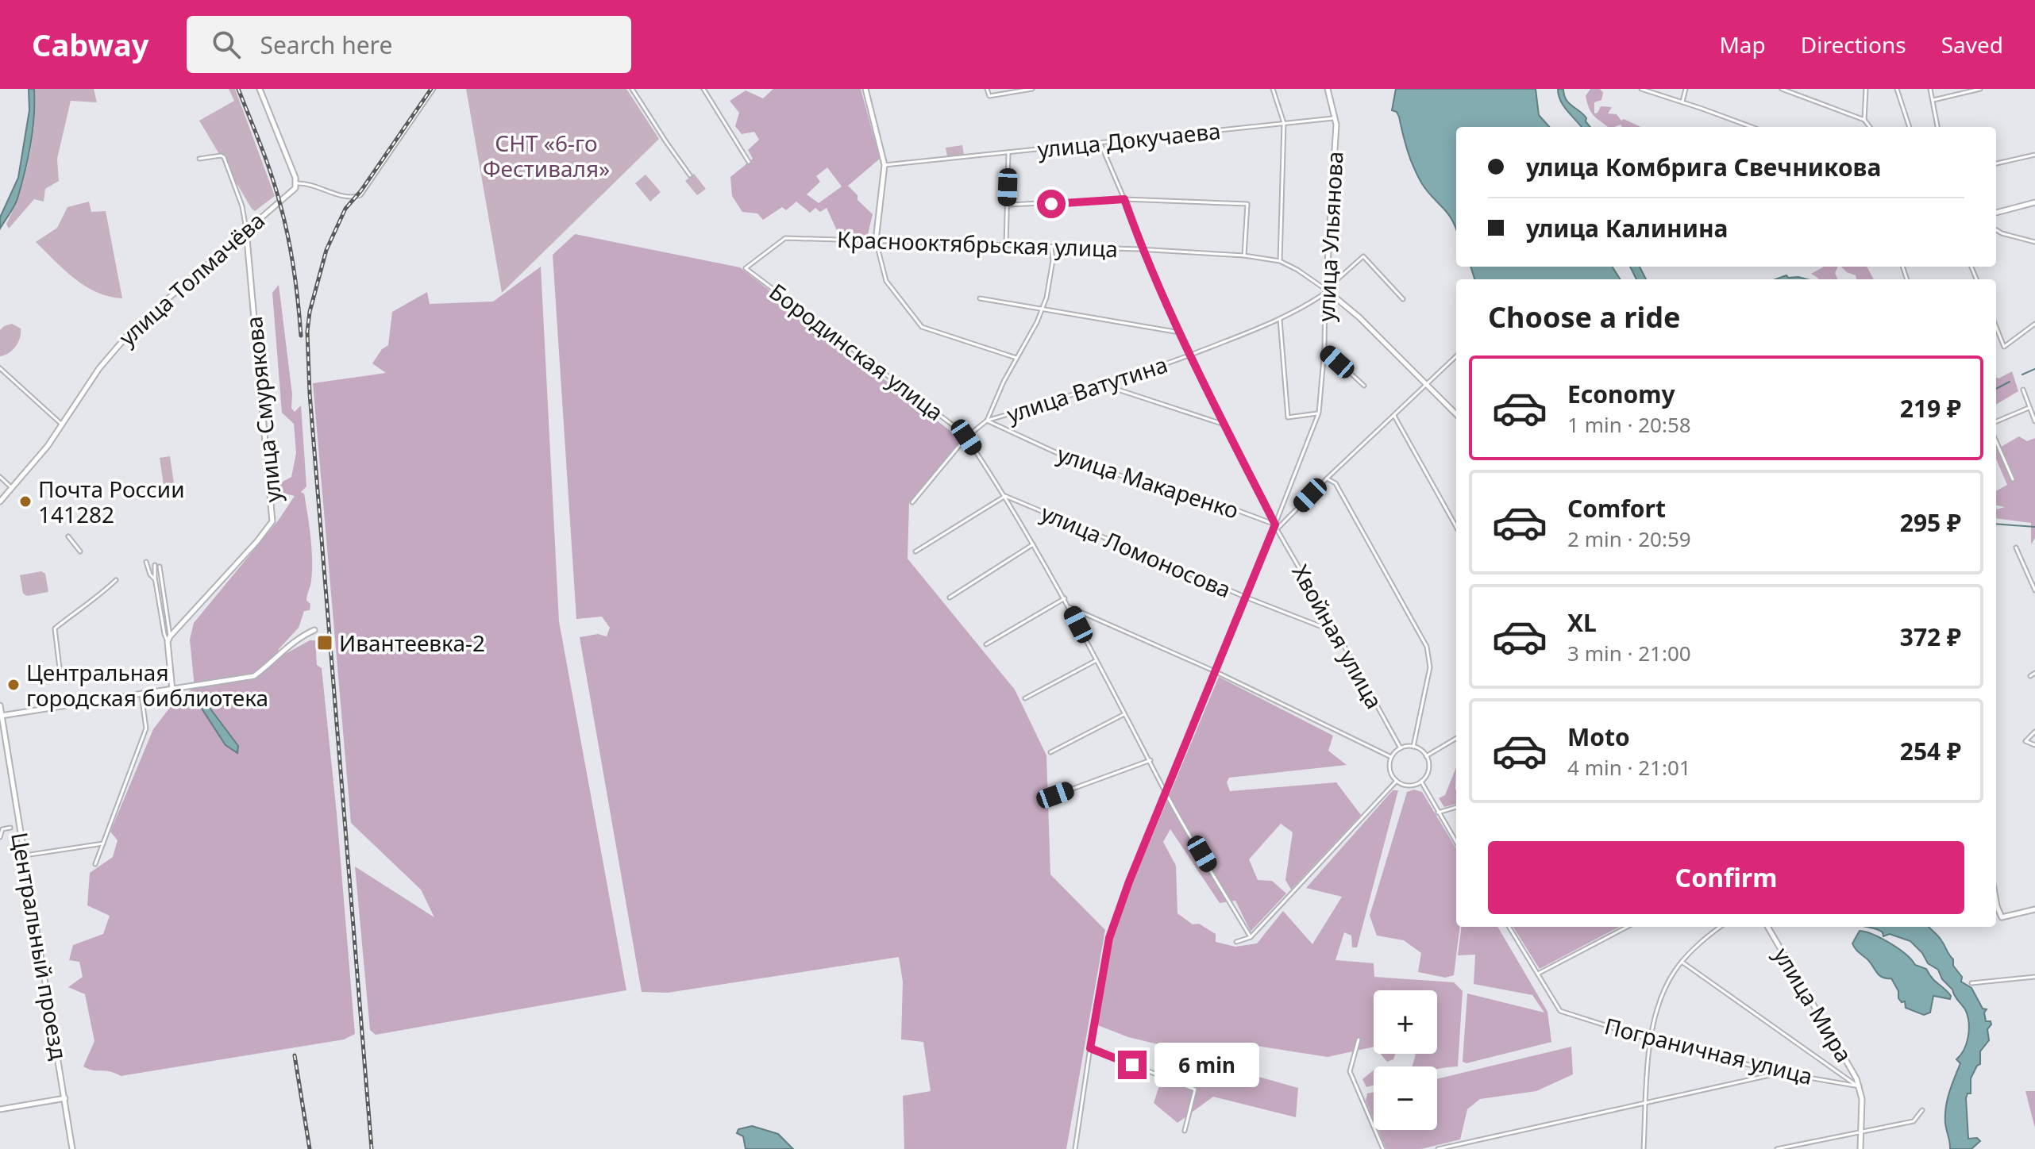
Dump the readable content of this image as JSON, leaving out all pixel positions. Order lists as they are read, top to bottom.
{
  "streets": {
    "street": [
      "улица Докучаева",
      "улица Ульянова",
      "Краснооктябрьская улица",
      "улица Толмачёва",
      "Бородинская улица",
      "улица Ватутина",
      "улица Смурякова",
      "улица Макаренко",
      "улица Ломоносова",
      "Хвойная улица",
      "Центральный проезд",
      "улица Мира",
      "Пограничная улица"
    ]
  },
  "crossings": [
    ["улица Докучаева", "улица Ульянова"],
    ["улица Докучаева", "Хвойная улица"],
    ["улица Ульянова", "Краснооктябрьская улица"],
    ["улица Ульянова", "Бородинская улица"],
    ["улица Ульянова", "улица Ватутина"],
    ["улица Ульянова", "улица Макаренко"],
    ["улица Ульянова", "улица Ломоносова"],
    ["улица Ульянова", "Хвойная улица"],
    ["Краснооктябрьская улица", "Бородинская улица"],
    ["Краснооктябрьская улица", "улица Ватутина"],
    ["Краснооктябрьская улица", "Хвойная улица"],
    ["улица Толмачёва", "улица Смурякова"],
    ["Бородинская улица", "улица Ломоносова"],
    ["улица Ватутина", "улица Макаренко"],
    ["улица Ватутина", "Хвойная улица"],
    ["улица Макаренко", "Хвойная улица"],
    ["улица Ломоносова", "Хвойная улица"],
    ["улица Мира", "Пограничная улица"]
  ],
  "parks": ["СНТ «6-го Фестиваля»"],
  "places": {
    "other": ["Почта России 141282", "Центральная городская библиотека"],
    "transit": ["Ивантеевка-2"]
  },
  "page": {
    "header": "Cabway",
    "search": "Search here",
    "nav": ["Map", "Directions", "Saved"],
    "banner": ["улица Комбрига Свечникова", "улица Калинина"],
    "heading": "Choose a ride",
    "list": [
      {
        "name": "Economy",
        "note": "1 min · 20:58",
        "value": "219 ₽"
      },
      {
        "name": "Comfort",
        "note": "2 min · 20:59",
        "value": "295 ₽"
      },
      {
        "name": "XL",
        "note": "3 min · 21:00",
        "value": "372 ₽"
      },
      {
        "name": "Moto",
        "note": "4 min · 21:01",
        "value": "254 ₽"
      }
    ],
    "buttons": "Confirm",
    "map_buttons": ["+", "−"],
    "bubble": "6 min"
  }
}
